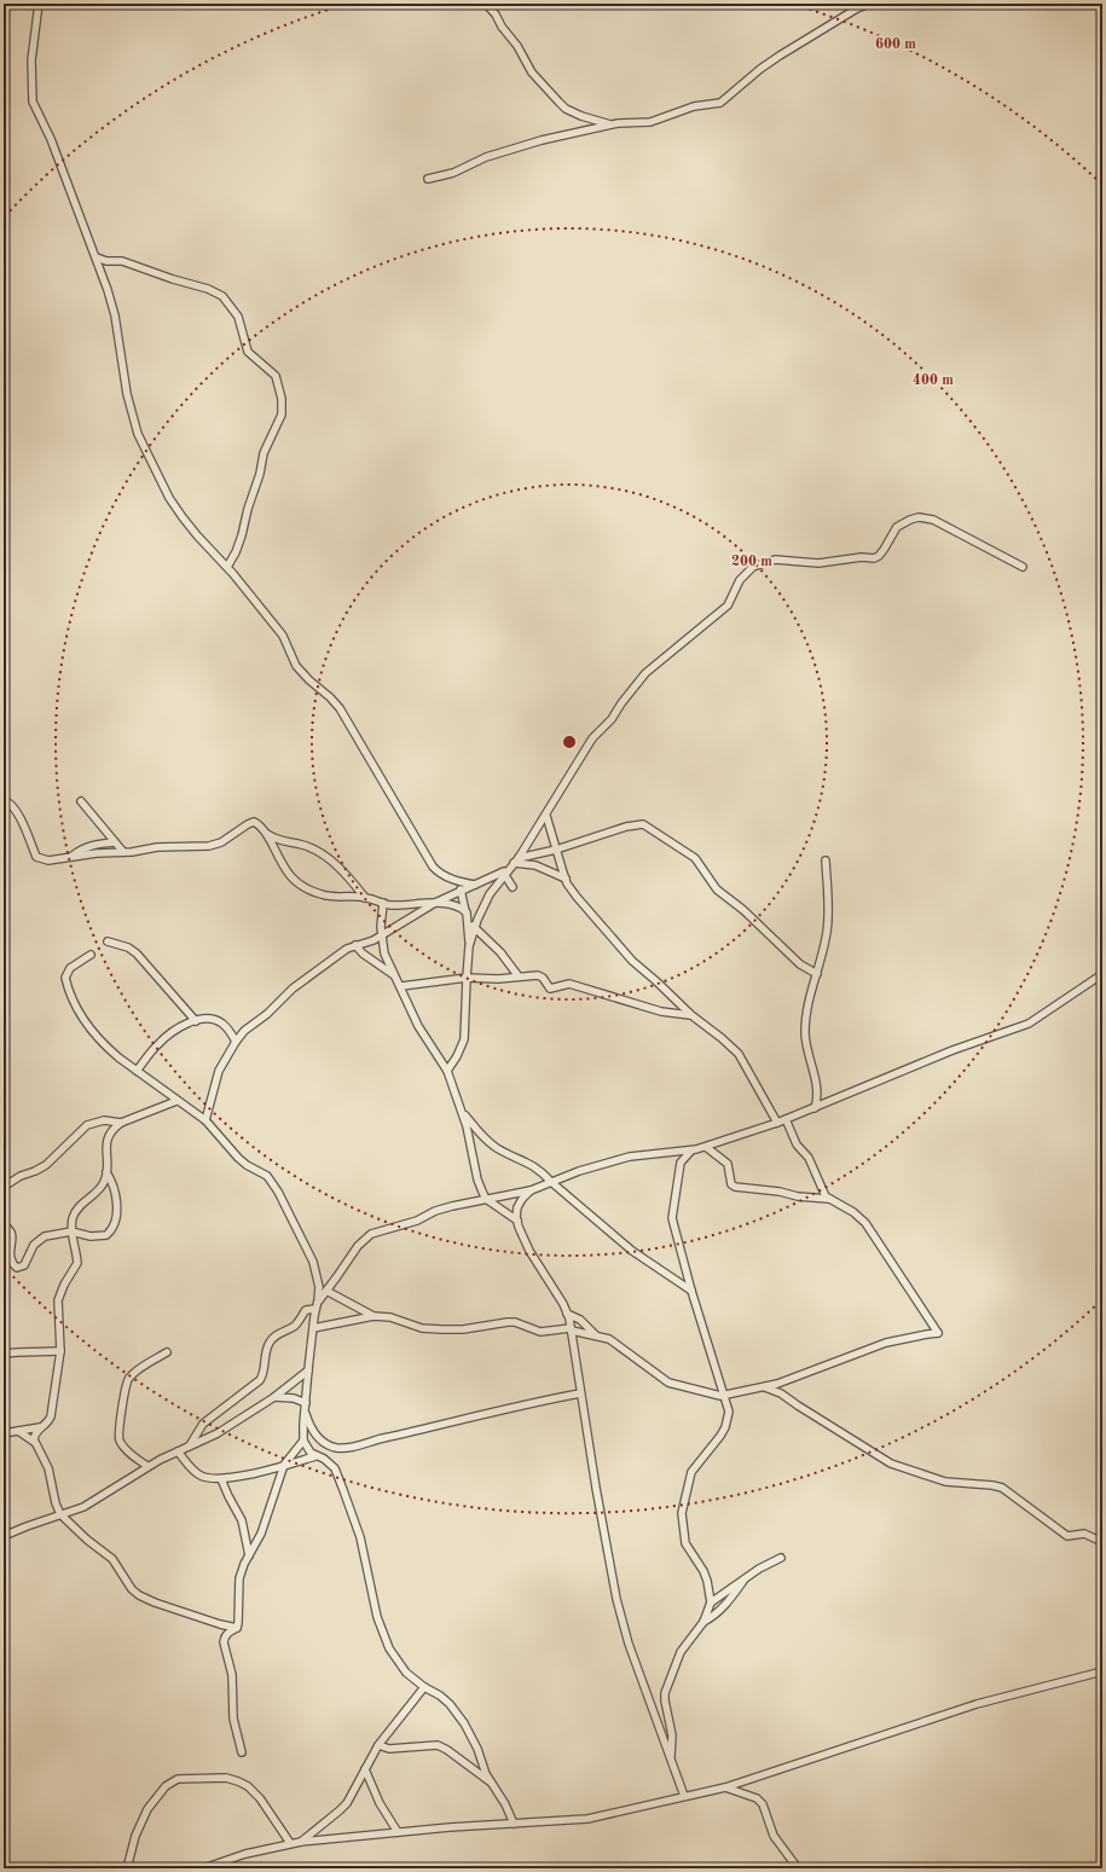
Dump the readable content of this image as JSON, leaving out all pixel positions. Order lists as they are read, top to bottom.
{
  "rings": ["600 m", "400 m", "200 m"]
}
